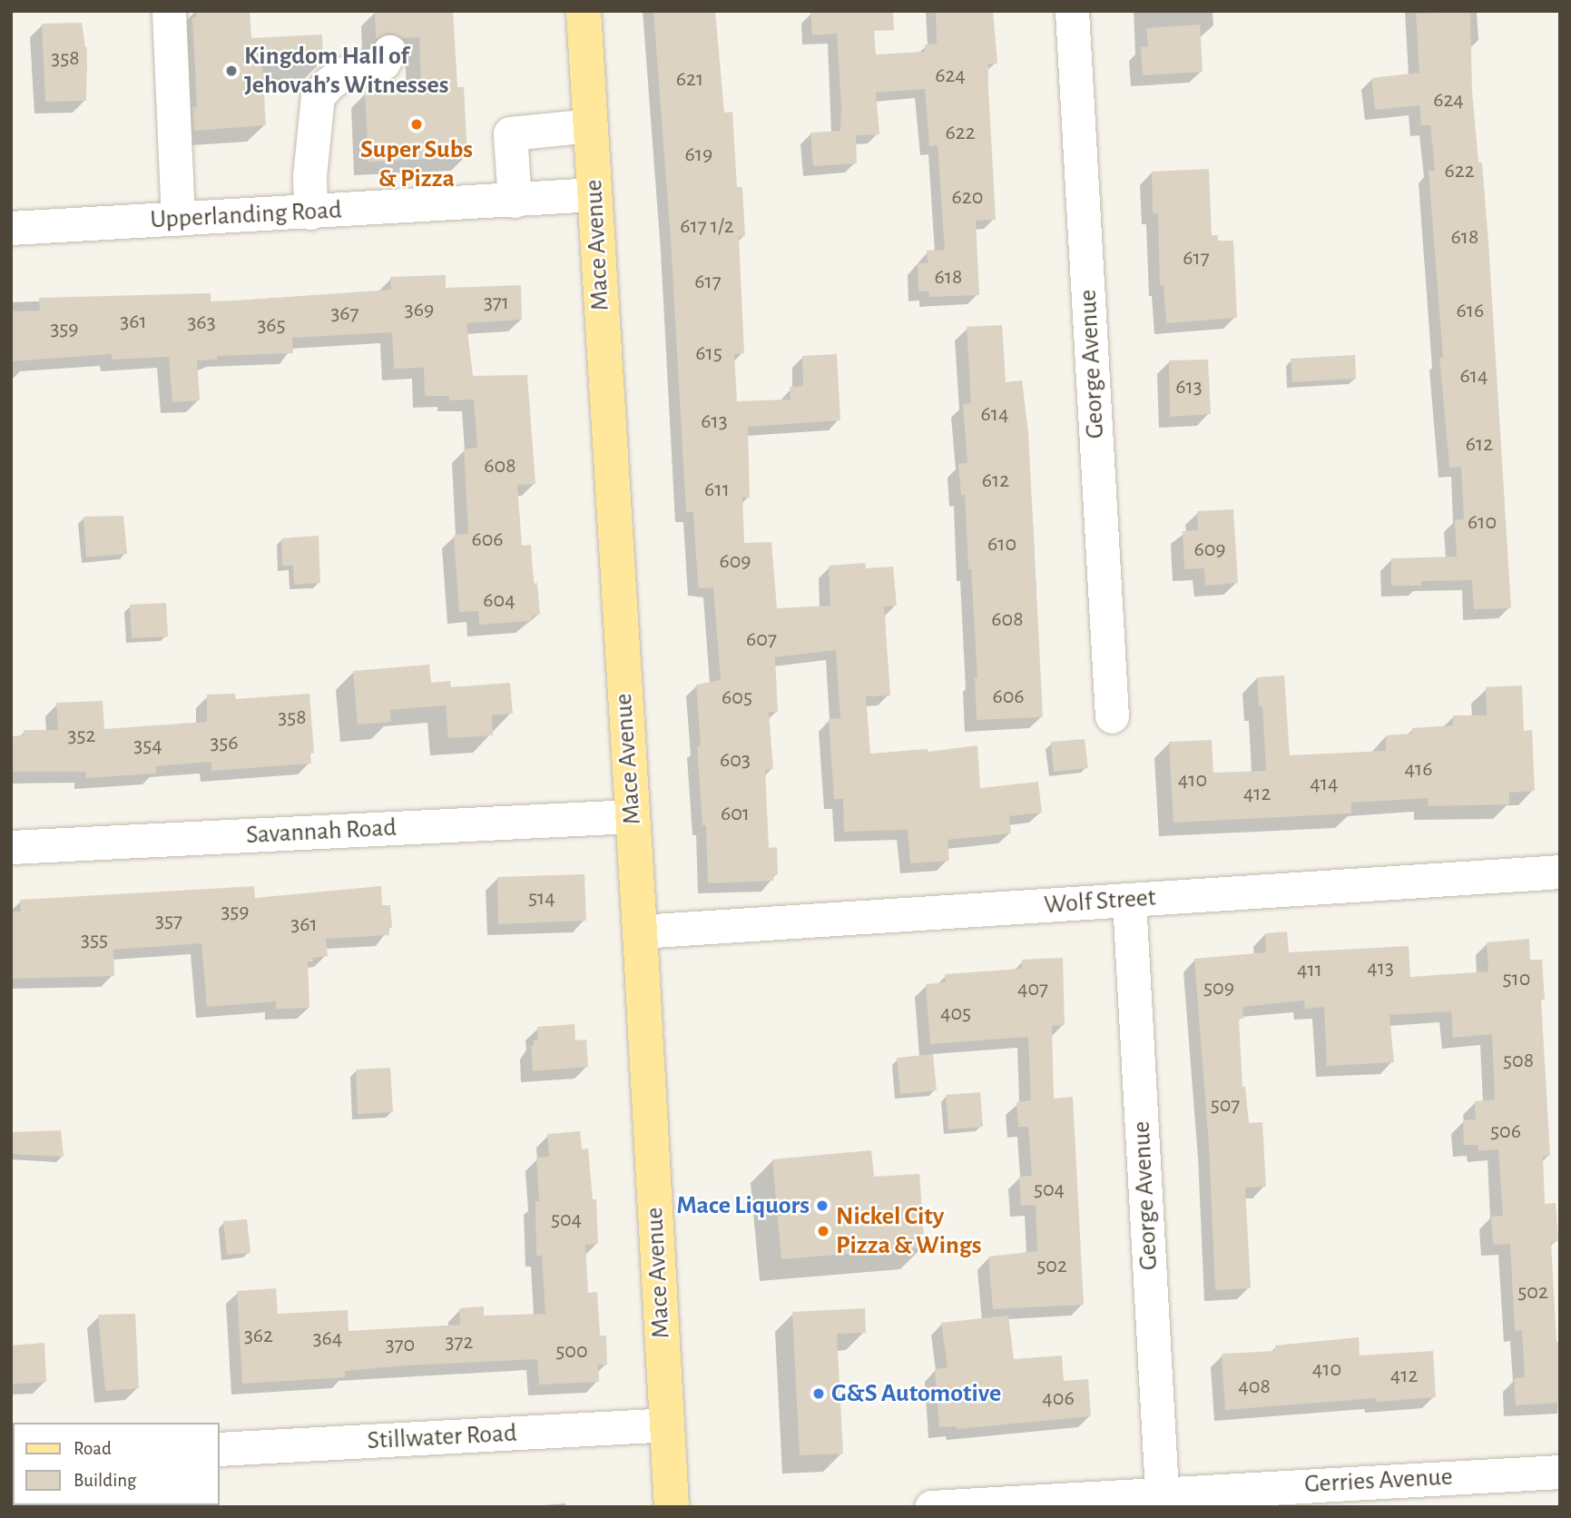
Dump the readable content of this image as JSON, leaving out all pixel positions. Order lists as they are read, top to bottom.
{
  "streets": {
    "main road": ["Mace Avenue"],
    "street": [
      "Upperlanding Road",
      "George Avenue",
      "Savannah Road",
      "Wolf Street",
      "Stillwater Road",
      "Gerries Avenue"
    ]
  },
  "crossings": [
    ["Upperlanding Road", "Mace Avenue"],
    ["Mace Avenue", "Savannah Road"],
    ["Mace Avenue", "Wolf Street"],
    ["Mace Avenue", "Stillwater Road"],
    ["George Avenue", "Wolf Street"],
    ["George Avenue", "Gerries Avenue"]
  ],
  "places": [
    "Kingdom Hall of Jehovah’s Witnesses",
    "Super Subs & Pizza",
    "Mace Liquors",
    "Nickel City Pizza & Wings",
    "G&S Automotive"
  ],
  "house_numbers": [
    "358",
    "624",
    "621",
    "624",
    "622",
    "619",
    "622",
    "620",
    "617 1/2",
    "618",
    "617",
    "618",
    "617",
    "371",
    "369",
    "616",
    "367",
    "361",
    "363",
    "365",
    "359",
    "615",
    "614",
    "613",
    "614",
    "613",
    "612",
    "608",
    "612",
    "611",
    "610",
    "606",
    "610",
    "609",
    "609",
    "604",
    "608",
    "607",
    "606",
    "605",
    "358",
    "352",
    "356",
    "354",
    "603",
    "416",
    "410",
    "414",
    "412",
    "601",
    "514",
    "359",
    "357",
    "361",
    "355",
    "413",
    "411",
    "510",
    "509",
    "407",
    "405",
    "508",
    "507",
    "506",
    "504",
    "504",
    "502",
    "502",
    "362",
    "364",
    "372",
    "370",
    "500",
    "410",
    "412",
    "408",
    "406"
  ],
  "legend": ["Road", "Building"]
}
